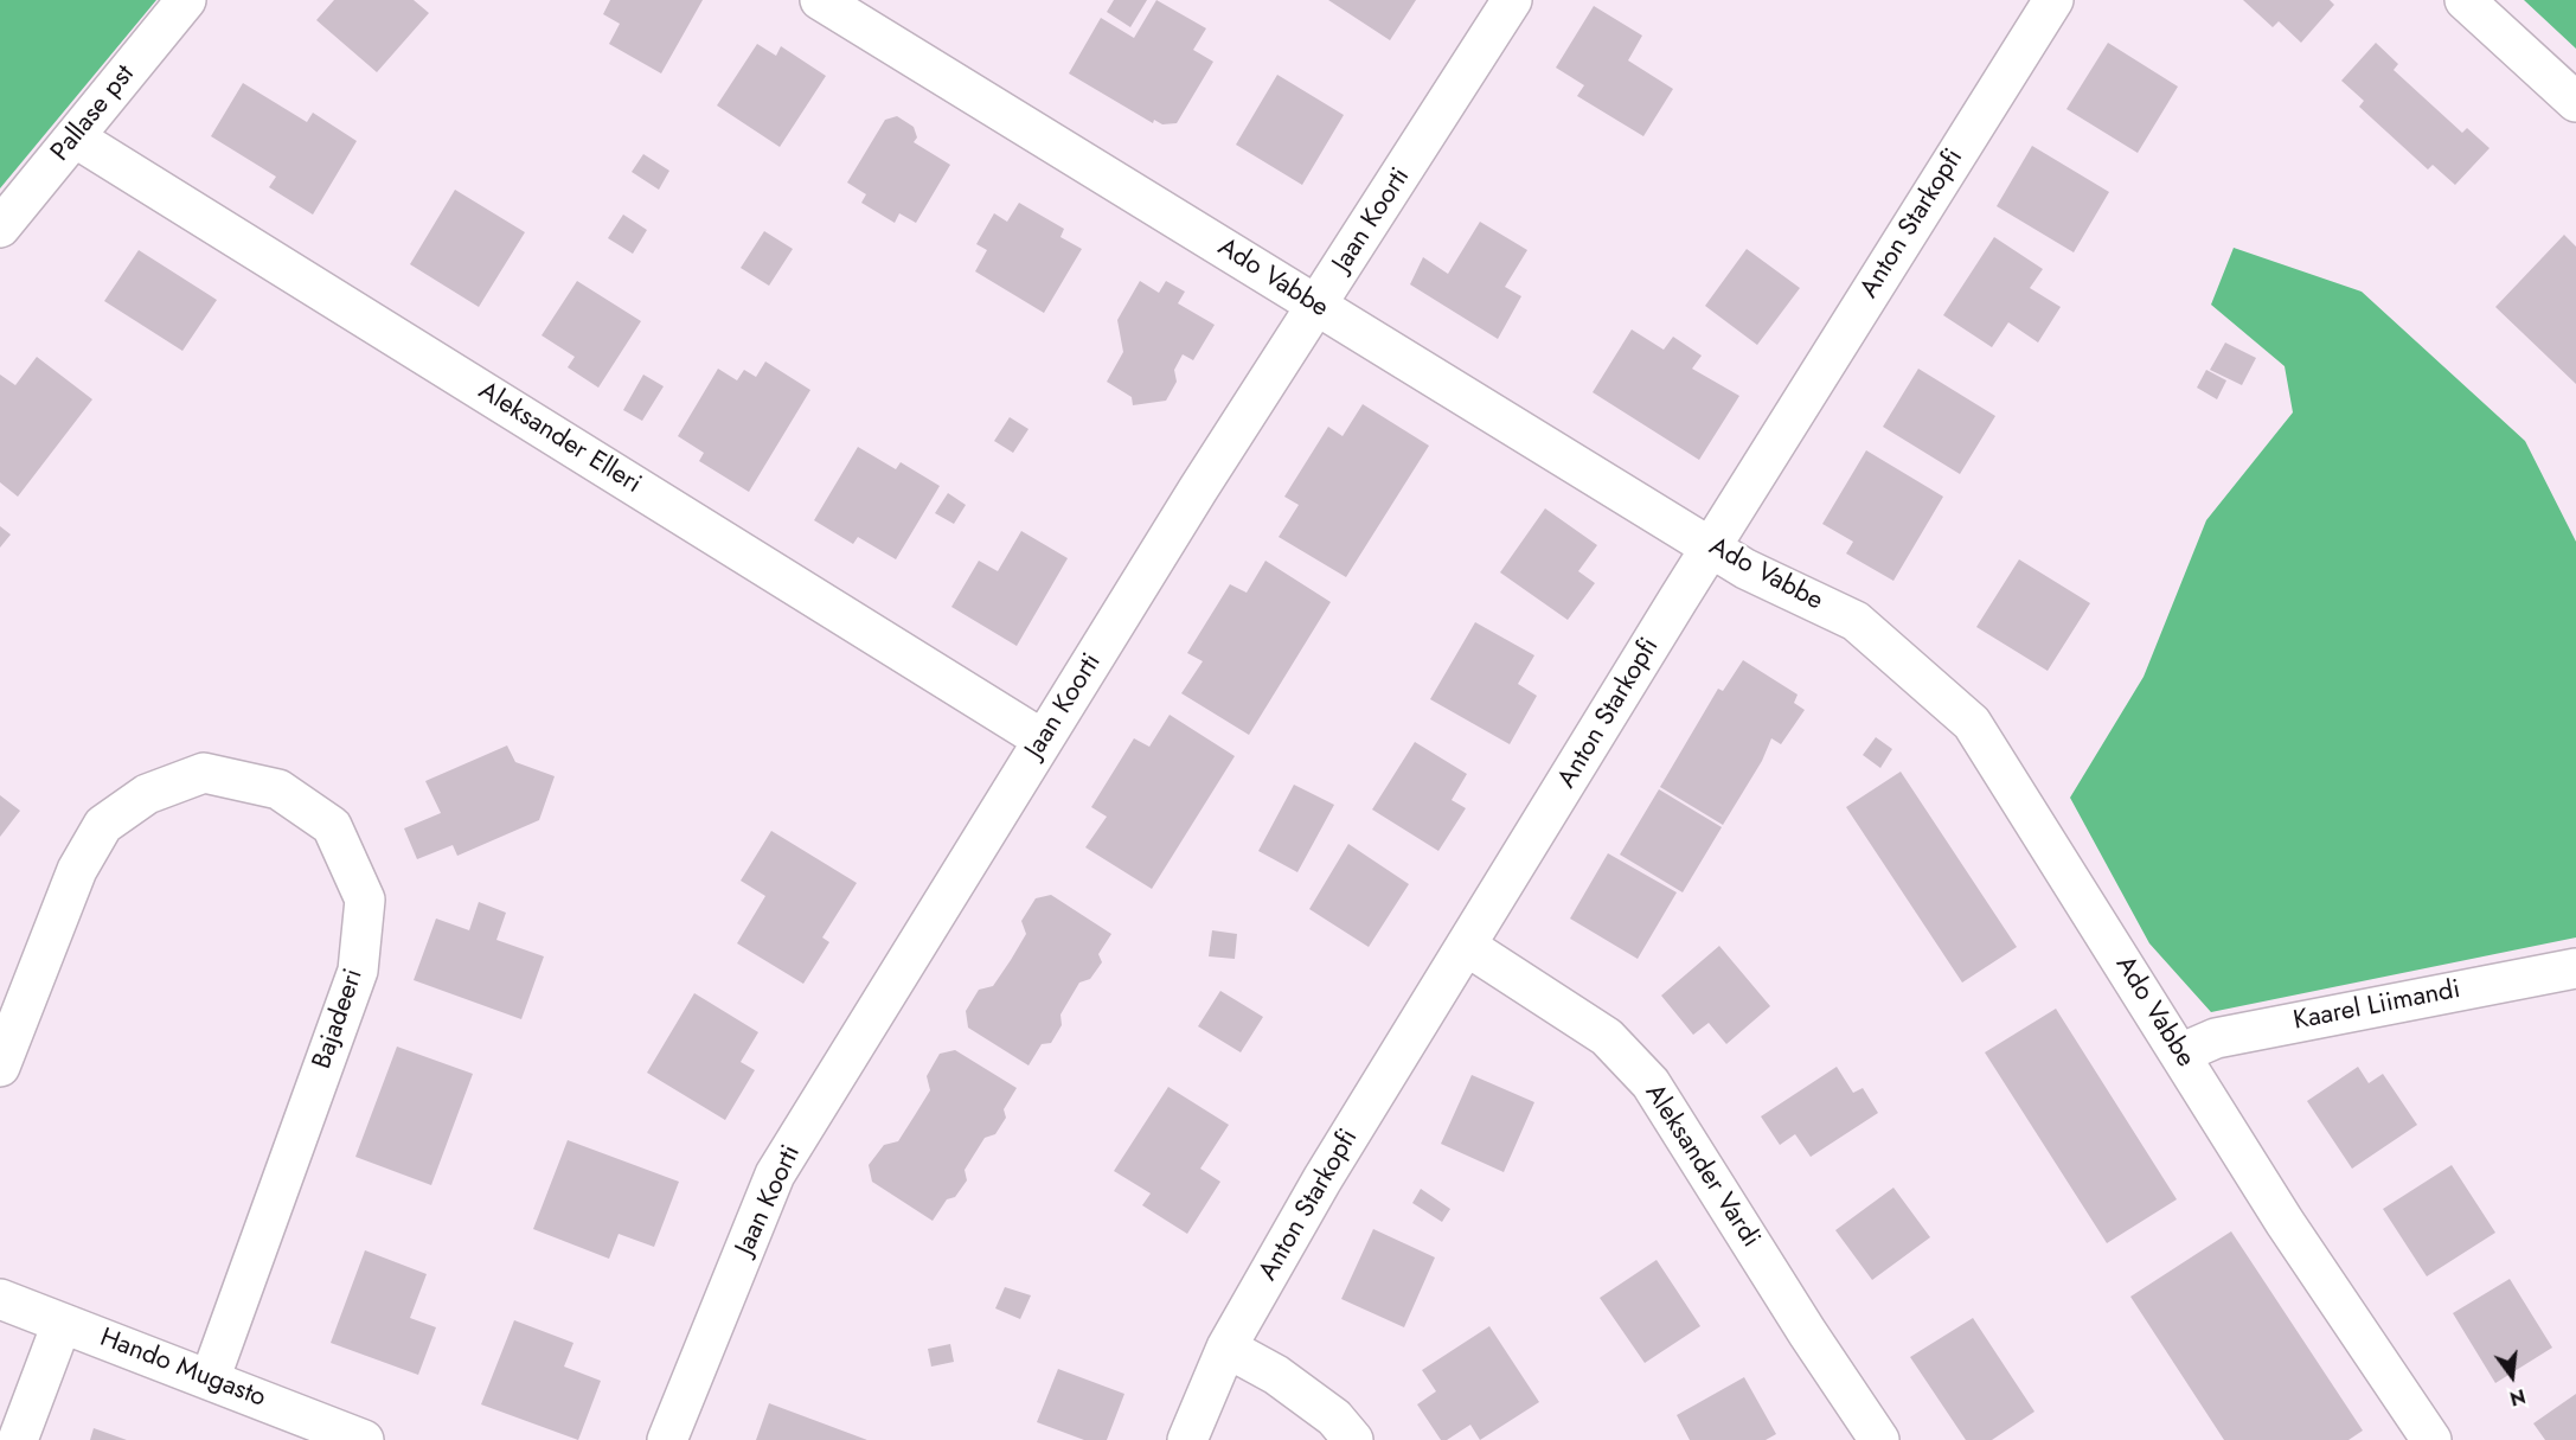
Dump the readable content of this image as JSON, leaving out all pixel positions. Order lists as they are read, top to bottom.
{
  "streets": {
    "street": [
      "Pallase pst",
      "Jaan Koorti",
      "Anton Starkopfi",
      "Ado Vabbe",
      "Aleksander Elleri",
      "Kaarel Liimandi",
      "Bajadeeri",
      "Aleksander Vardi",
      "Hando Mugasto"
    ]
  },
  "crossings": [
    ["Pallase pst", "Aleksander Elleri"],
    ["Jaan Koorti", "Ado Vabbe"],
    ["Jaan Koorti", "Aleksander Elleri"],
    ["Anton Starkopfi", "Ado Vabbe"],
    ["Anton Starkopfi", "Aleksander Vardi"],
    ["Ado Vabbe", "Kaarel Liimandi"],
    ["Bajadeeri", "Hando Mugasto"]
  ],
  "north": "bottom"
}
